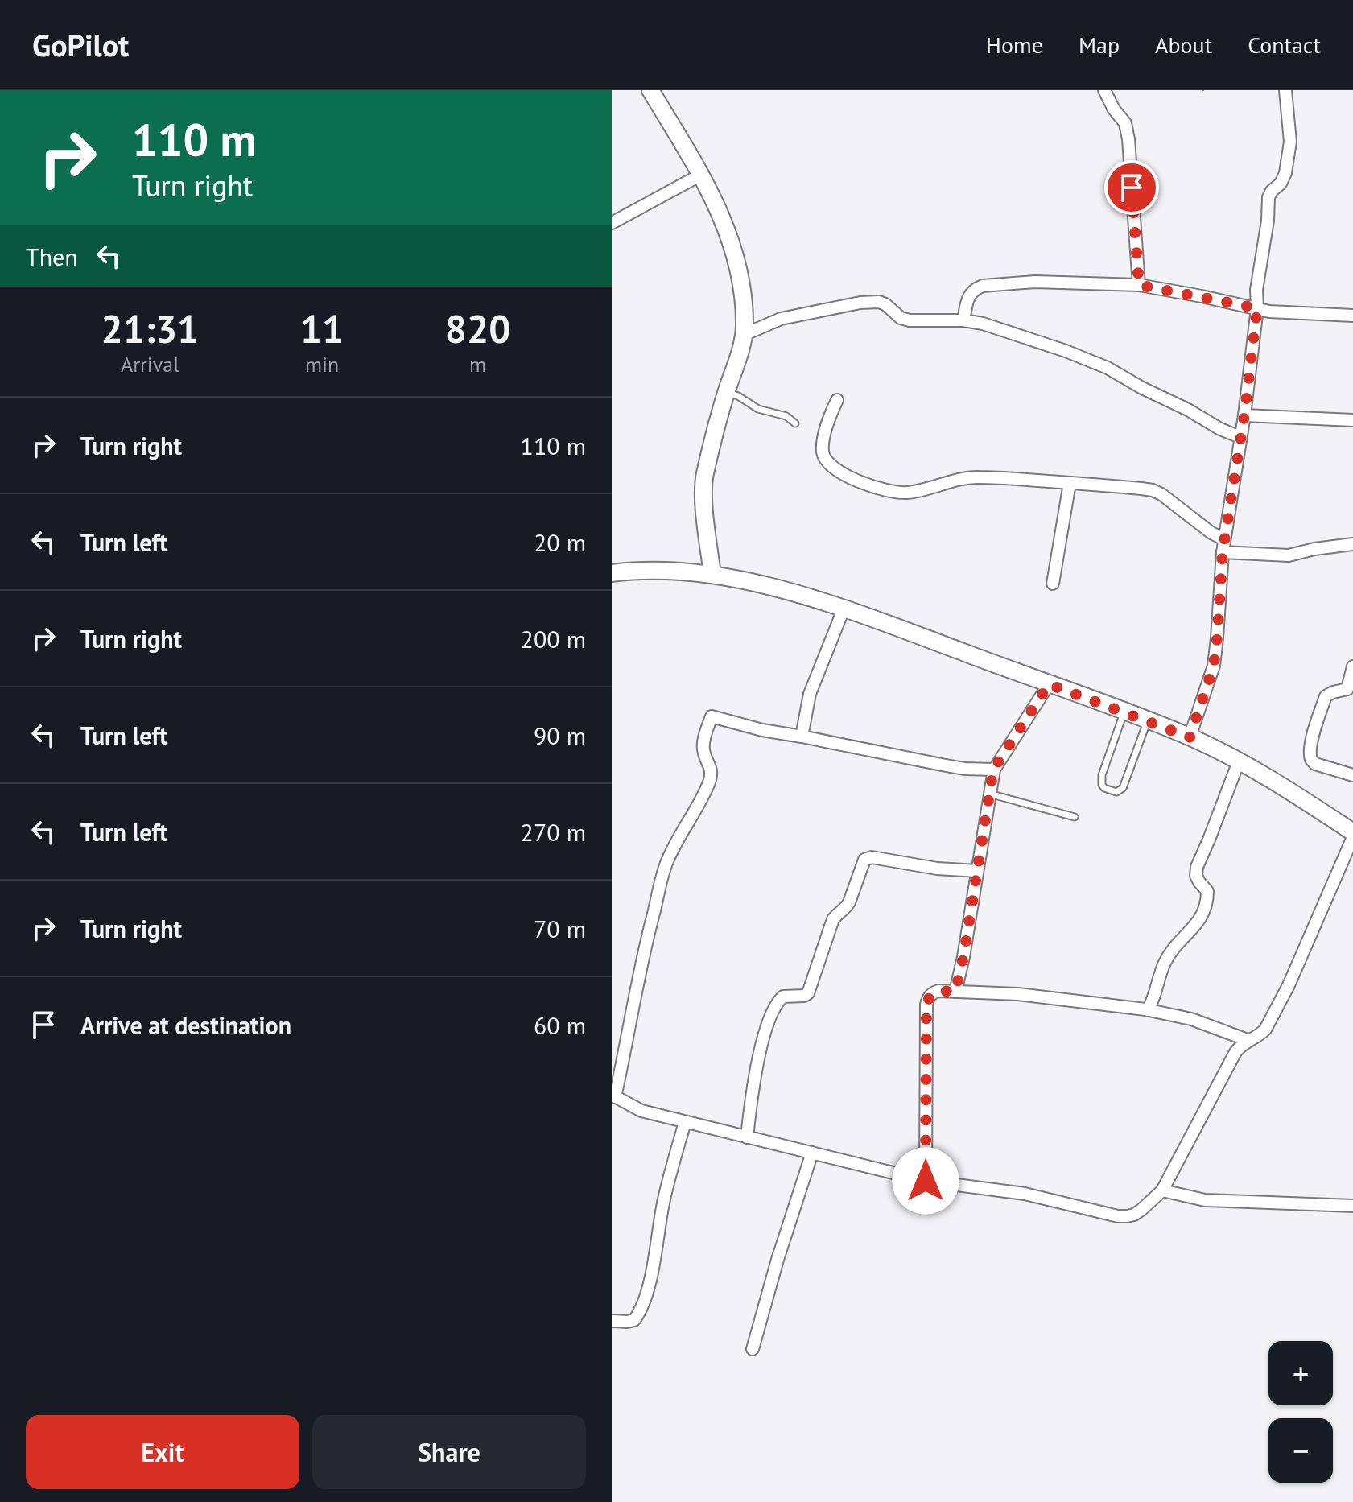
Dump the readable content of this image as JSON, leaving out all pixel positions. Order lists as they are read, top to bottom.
{
  "page": {
    "header": "GoPilot",
    "nav": [
      "Home",
      "Map",
      "About",
      "Contact"
    ],
    "turn": ["110 m", "Turn right"],
    "then": "Then",
    "eta": [
      "21:31",
      "Arrival",
      "11",
      "min",
      "820",
      "m"
    ],
    "list": [
      {
        "name": "Turn right",
        "value": "110 m"
      },
      {
        "name": "Turn left",
        "value": "20 m"
      },
      {
        "name": "Turn right",
        "value": "200 m"
      },
      {
        "name": "Turn left",
        "value": "90 m"
      },
      {
        "name": "Turn left",
        "value": "270 m"
      },
      {
        "name": "Turn right",
        "value": "70 m"
      },
      {
        "name": "Arrive at destination",
        "value": "60 m"
      }
    ],
    "map_buttons": ["+", "−"],
    "buttons": ["Exit", "Share"]
  }
}
